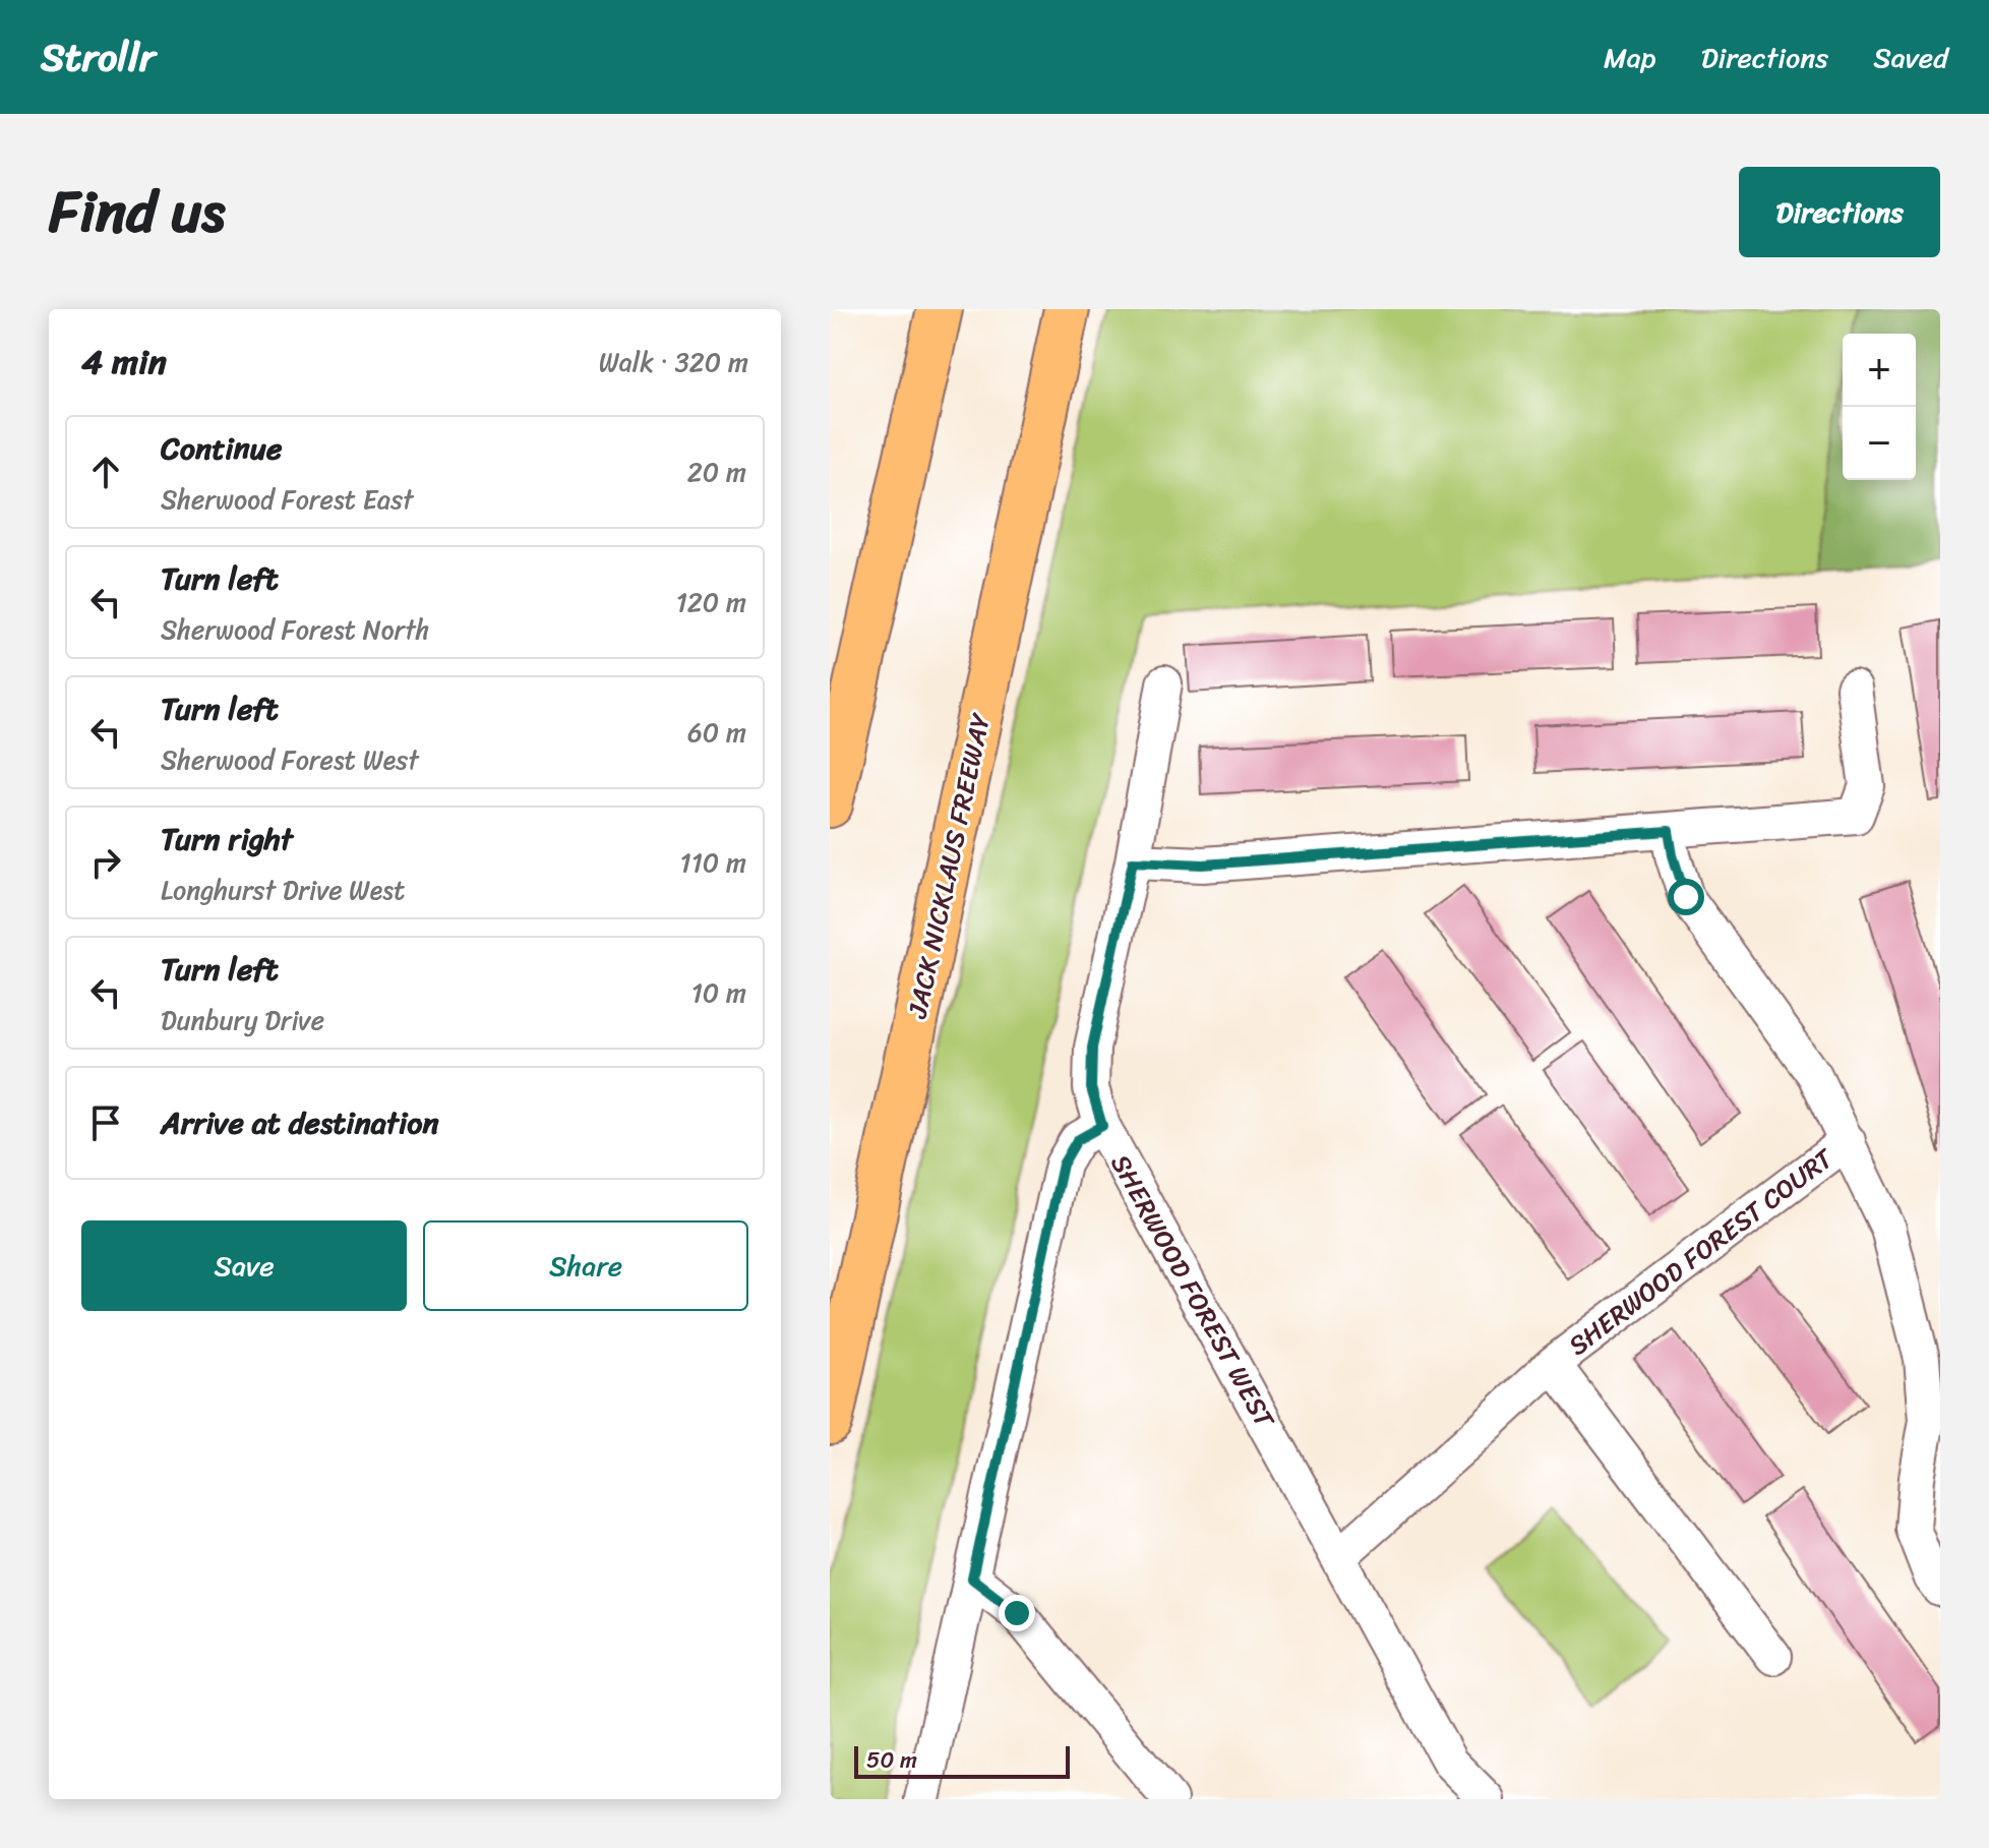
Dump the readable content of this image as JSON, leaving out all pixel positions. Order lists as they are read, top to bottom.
{
  "streets": {
    "highway": ["JACK NICKLAUS FREEWAY"],
    "street": ["SHERWOOD FOREST COURT", "SHERWOOD FOREST WEST"]
  },
  "crossings": [
    ["SHERWOOD FOREST COURT", "SHERWOOD FOREST WEST"]
  ],
  "scale_bar": "50 m",
  "page": {
    "header": "Strollr",
    "nav": ["Map", "Directions", "Saved"],
    "title": "Find us",
    "buttons": [
      "Directions",
      ["Save", "Share"]
    ],
    "heading": ["4 min", "Walk · 320 m"],
    "map_buttons": ["+", "−"],
    "list": [
      ["Continue", "Sherwood Forest East", "20 m"],
      ["Turn left", "Sherwood Forest North", "120 m"],
      ["Turn left", "Sherwood Forest West", "60 m"],
      ["Turn right", "Longhurst Drive West", "110 m"],
      ["Turn left", "Dunbury Drive", "10 m"],
      "Arrive at destination"
    ],
    "scale": "50 m"
  }
}
